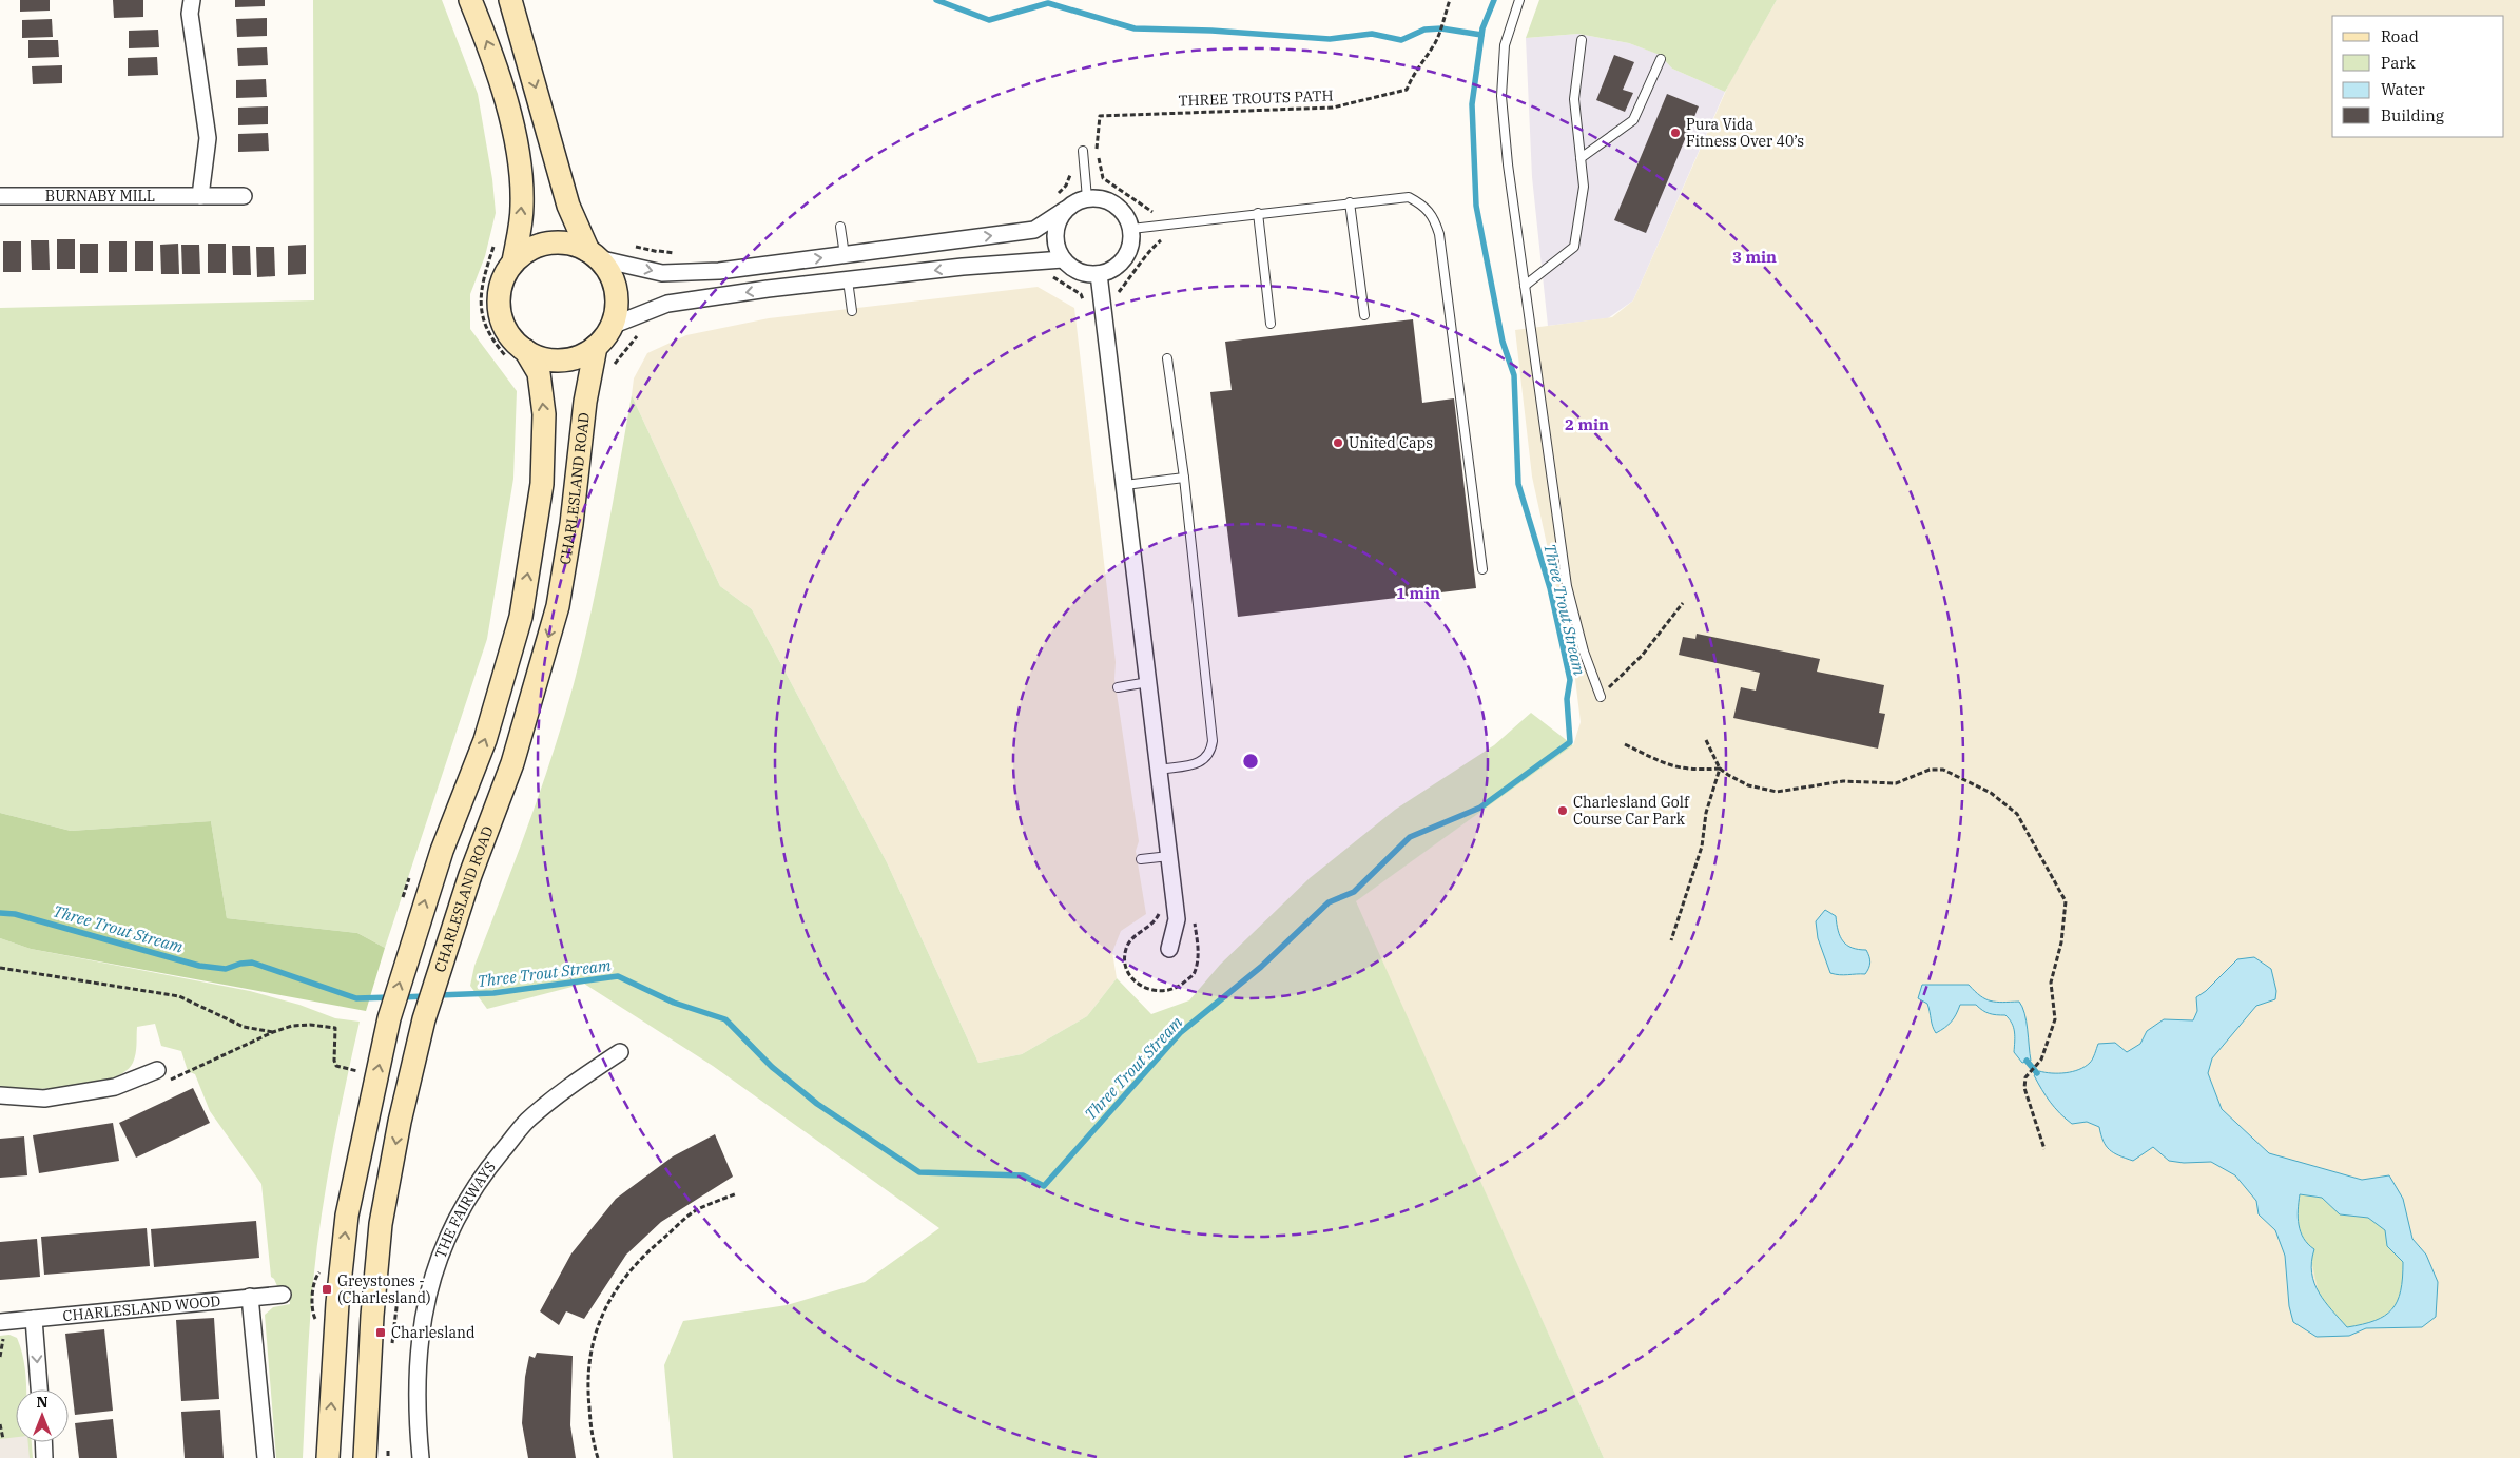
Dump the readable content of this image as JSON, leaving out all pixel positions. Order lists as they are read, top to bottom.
{
  "streets": {
    "main road": ["CHARLESLAND ROAD"],
    "street": ["BURNABY MILL", "THE FAIRWAYS", "CHARLESLAND WOOD"],
    "path": ["THREE TROUTS PATH"]
  },
  "water": ["Three Trout Stream"],
  "places": {
    "other": ["Pura Vida Fitness Over 40’s", "United Caps", "Charlesland Golf Course Car Park"],
    "transit": ["Greystones - (Charlesland)", "Charlesland"]
  },
  "legend": [
    "Road",
    "Park",
    "Water",
    "Building"
  ],
  "north": "top",
  "rings": ["3 min", "2 min", "1 min"]
}
